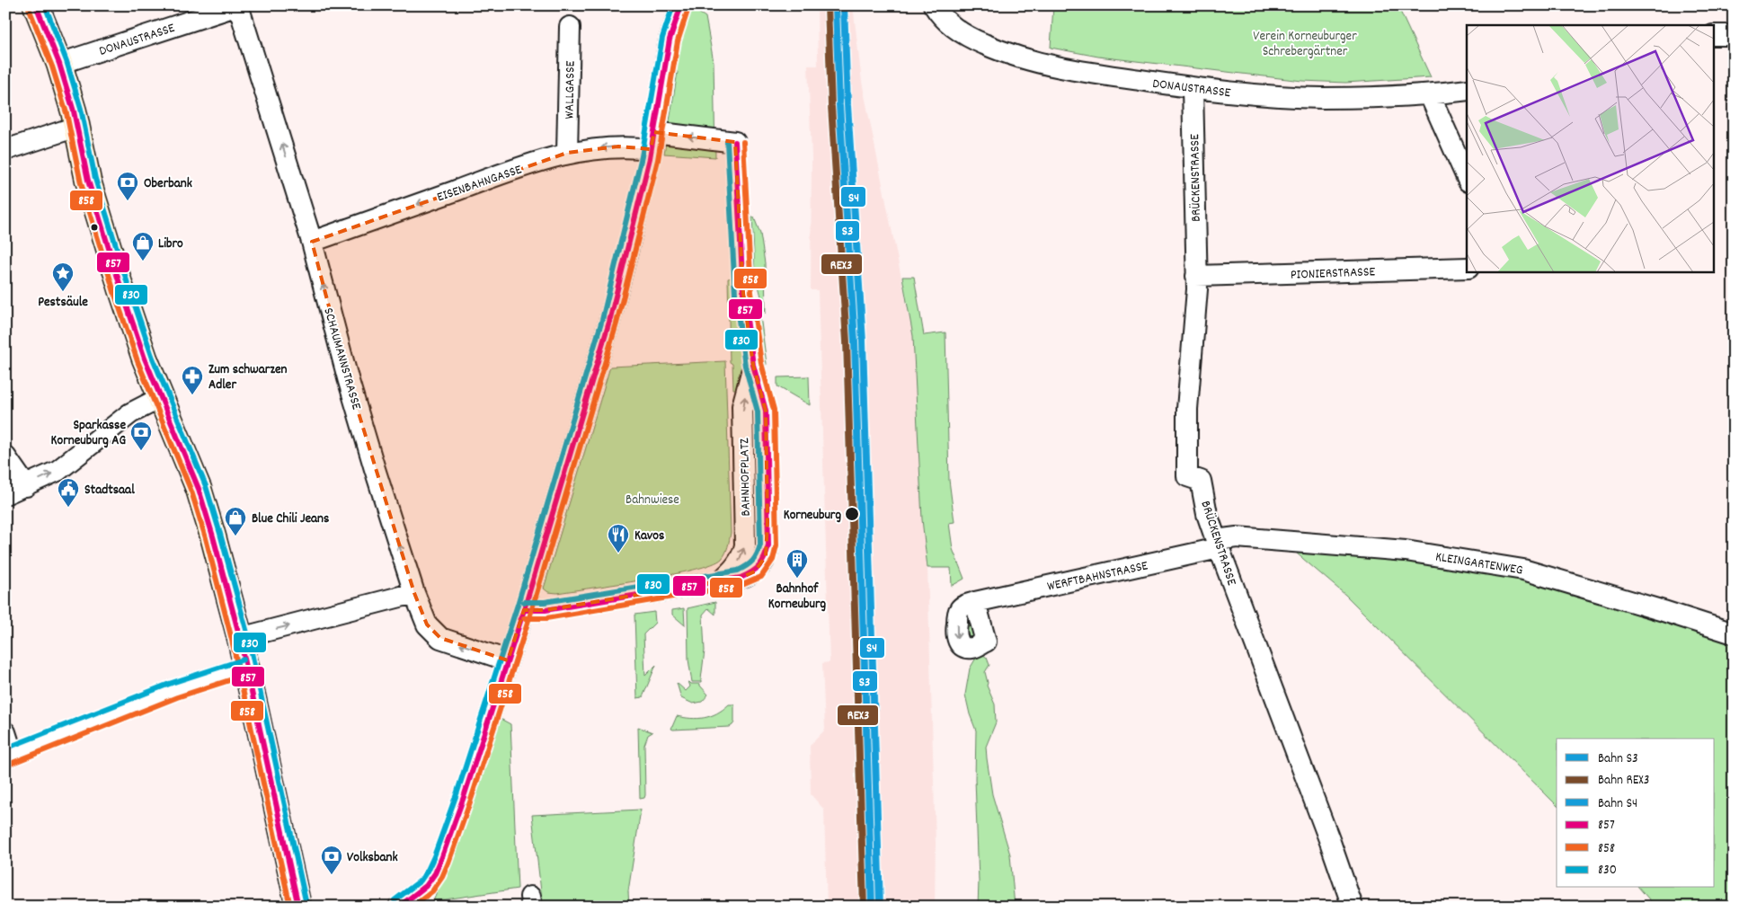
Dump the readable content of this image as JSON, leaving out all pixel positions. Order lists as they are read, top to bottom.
{
  "streets": {
    "street": [
      "DONAUSTRASSE",
      "WALLGASSE",
      "BRÜCKENSTRASSE",
      "EISENBAHNGASSE",
      "PIONIERSTRASSE",
      "SCHAUMANNSTRASSE",
      "BAHNHOFPLATZ",
      "KLEINGARTENWEG",
      "WERFTBAHNSTRASSE"
    ]
  },
  "crossings": [
    ["DONAUSTRASSE", "BRÜCKENSTRASSE"],
    ["DONAUSTRASSE", "SCHAUMANNSTRASSE"],
    ["WALLGASSE", "EISENBAHNGASSE"],
    ["BRÜCKENSTRASSE", "PIONIERSTRASSE"],
    ["BRÜCKENSTRASSE", "KLEINGARTENWEG"],
    ["BRÜCKENSTRASSE", "WERFTBAHNSTRASSE"],
    ["EISENBAHNGASSE", "SCHAUMANNSTRASSE"],
    ["EISENBAHNGASSE", "BAHNHOFPLATZ"],
    ["KLEINGARTENWEG", "WERFTBAHNSTRASSE"]
  ],
  "one_way": ["EISENBAHNGASSE", "SCHAUMANNSTRASSE"],
  "parks": ["Verein Korneuburger Schrebergärtner", "Bahnwiese"],
  "places": {
    "bank": ["Oberbank", "Sparkasse Korneuburg AG", "Volksbank"],
    "shop": ["Libro", "Blue Chili Jeans"],
    "place": ["Pestsäule"],
    "pharmacy": ["Zum schwarzen Adler"],
    "public building": ["Stadtsaal"],
    "other": ["Korneuburg"],
    "restaurant": ["Kavos"],
    "building": ["Bahnhof Korneuburg"]
  },
  "lines": [
    "rail line S3",
    "rail line REX3",
    "rail line S4",
    "transit line 857",
    "transit line 830",
    "transit line 858"
  ],
  "legend": [
    "Bahn S3",
    "Bahn REX3",
    "Bahn S4",
    "857",
    "858",
    "830"
  ]
}
